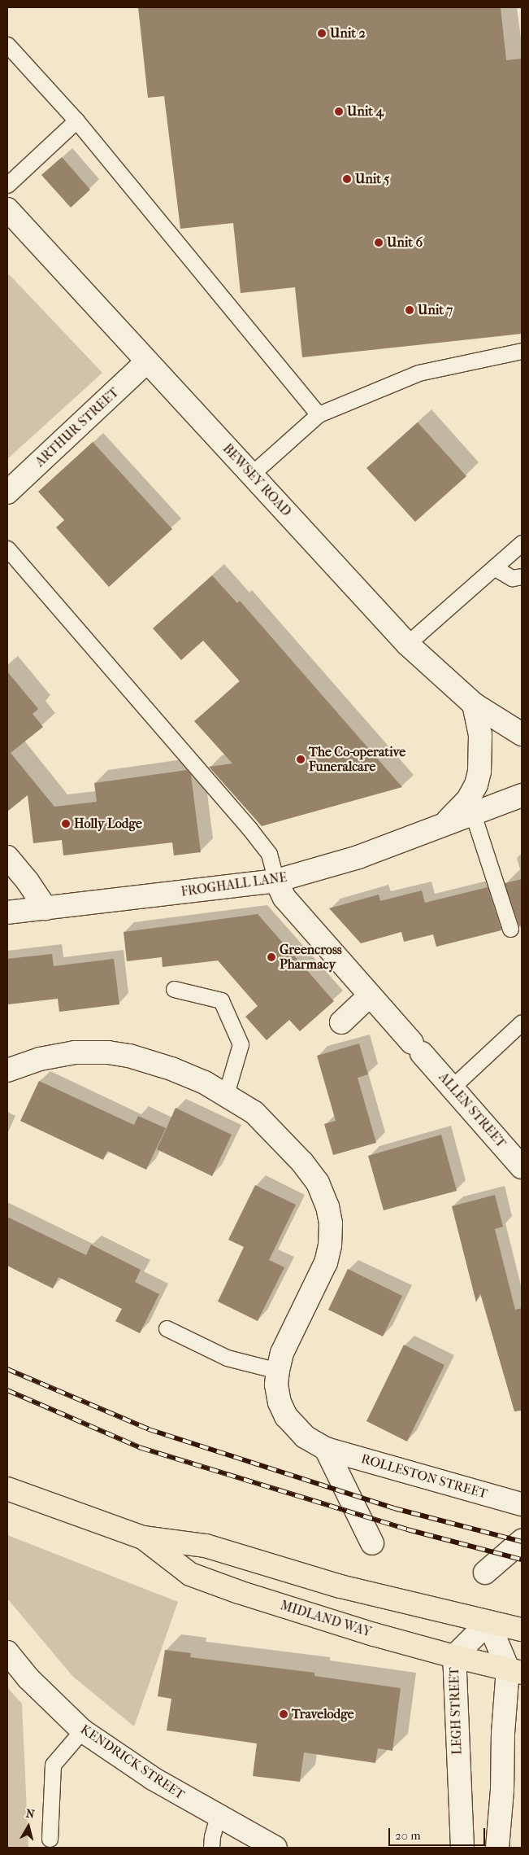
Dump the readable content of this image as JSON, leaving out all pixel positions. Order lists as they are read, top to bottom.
{
  "streets": {
    "highway": ["MIDLAND WAY"],
    "street": [
      "ARTHUR STREET",
      "BEWSEY ROAD",
      "FROGHALL LANE",
      "ALLEN STREET",
      "ROLLESTON STREET",
      "LEGH STREET",
      "KENDRICK STREET"
    ]
  },
  "crossings": [
    ["ARTHUR STREET", "BEWSEY ROAD"],
    ["FROGHALL LANE", "ALLEN STREET"],
    ["MIDLAND WAY", "LEGH STREET"]
  ],
  "places": [
    "Unit 2",
    "Unit 4",
    "Unit 5",
    "Unit 6",
    "Unit 7",
    "The Co-operative Funeralcare",
    "Holly Lodge",
    "Greencross Pharmacy",
    "Travelodge"
  ],
  "scale_bar": "20 m",
  "north": "top"
}
